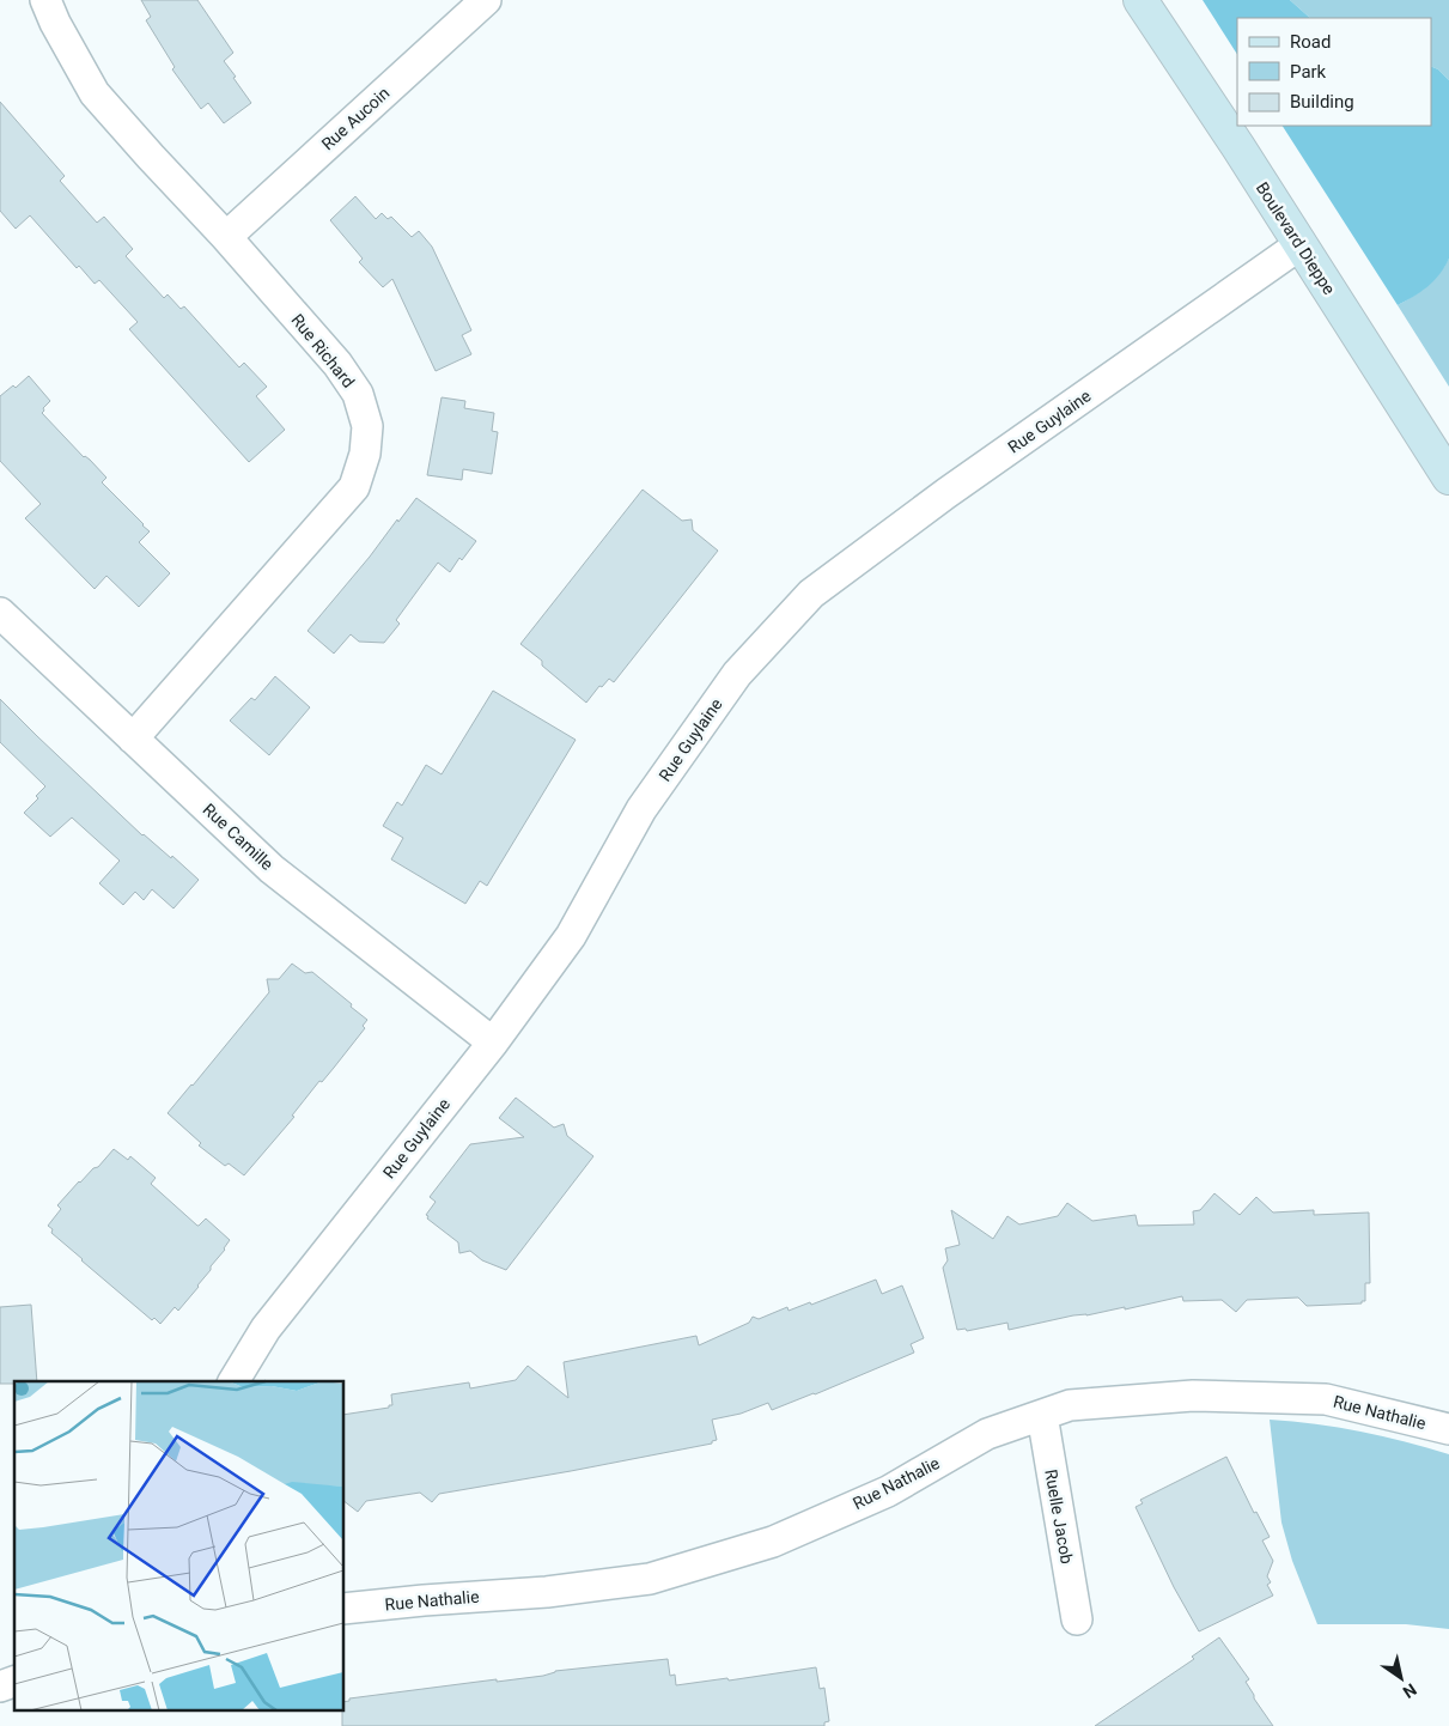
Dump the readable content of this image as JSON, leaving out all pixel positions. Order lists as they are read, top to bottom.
{
  "streets": {
    "main road": ["Boulevard Dieppe"],
    "street": [
      "Rue Aucoin",
      "Rue Richard",
      "Rue Guylaine",
      "Rue Camille",
      "Rue Nathalie",
      "Ruelle Jacob"
    ]
  },
  "crossings": [
    ["Rue Aucoin", "Rue Richard"],
    ["Boulevard Dieppe", "Rue Guylaine"],
    ["Rue Richard", "Rue Camille"],
    ["Rue Guylaine", "Rue Camille"],
    ["Rue Nathalie", "Ruelle Jacob"]
  ],
  "legend": ["Road", "Park", "Building"],
  "north": "bottom right"
}
